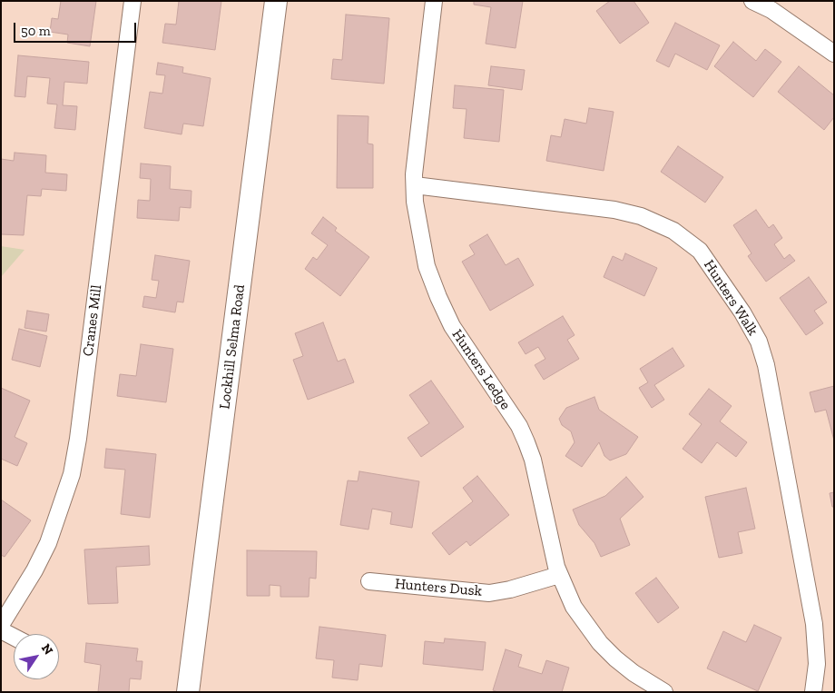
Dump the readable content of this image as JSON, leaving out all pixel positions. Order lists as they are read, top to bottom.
{
  "streets": {
    "main road": ["Lockhill Selma Road"],
    "street": [
      "Hunters Walk",
      "Cranes Mill",
      "Hunters Ledge",
      "Hunters Dusk"
    ]
  },
  "crossings": [
    ["Hunters Walk", "Hunters Ledge"],
    ["Hunters Ledge", "Hunters Dusk"]
  ],
  "scale_bar": "50 m",
  "north": "top right"
}
